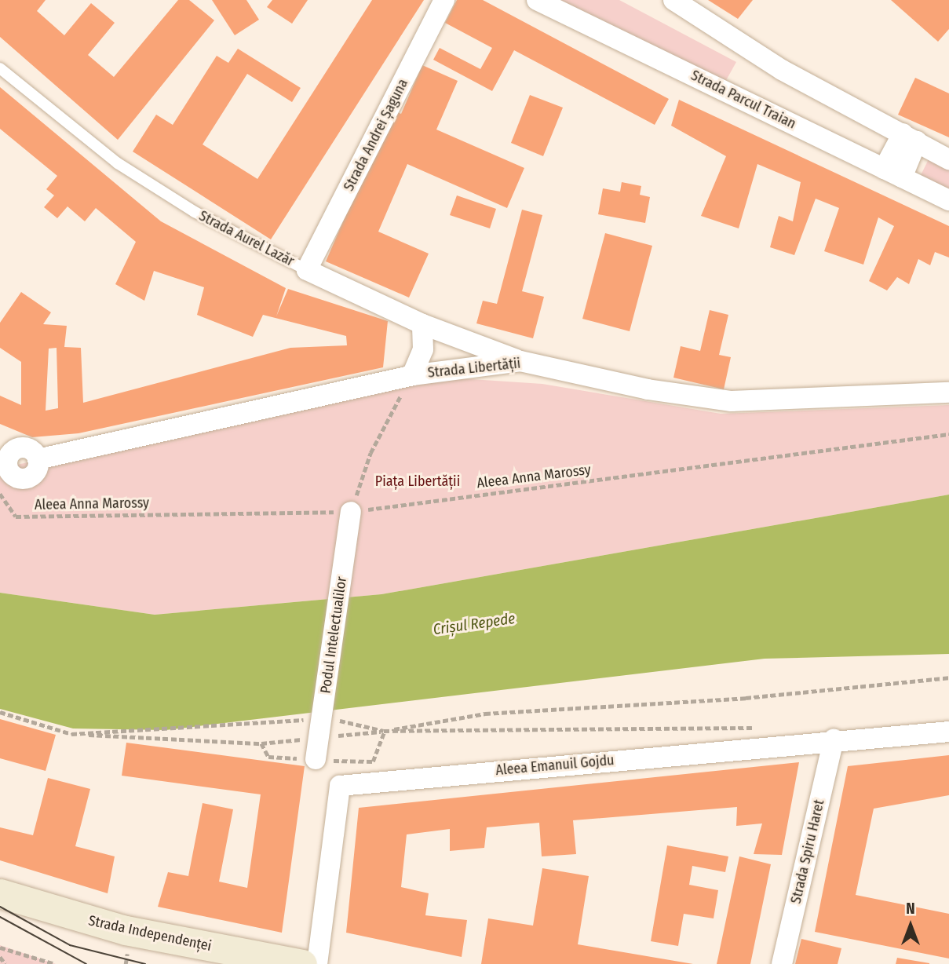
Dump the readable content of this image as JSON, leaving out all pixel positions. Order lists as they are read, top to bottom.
{
  "streets": {
    "street": [
      "Strada Parcul Traian",
      "Strada Andrei Șaguna",
      "Strada Aurel Lazăr",
      "Strada Libertății",
      "Podul Intelectualilor",
      "Aleea Emanuil Gojdu",
      "Strada Spiru Haret",
      "Strada Independenței"
    ],
    "path": ["Aleea Anna Marossy"]
  },
  "crossings": [
    ["Strada Andrei Șaguna", "Strada Aurel Lazăr"],
    ["Strada Aurel Lazăr", "Strada Libertății"],
    ["Aleea Anna Marossy", "Podul Intelectualilor"],
    ["Aleea Emanuil Gojdu", "Strada Spiru Haret"]
  ],
  "water": ["Crișul Repede"],
  "parks": ["Piața Libertății"],
  "north": "top"
}
